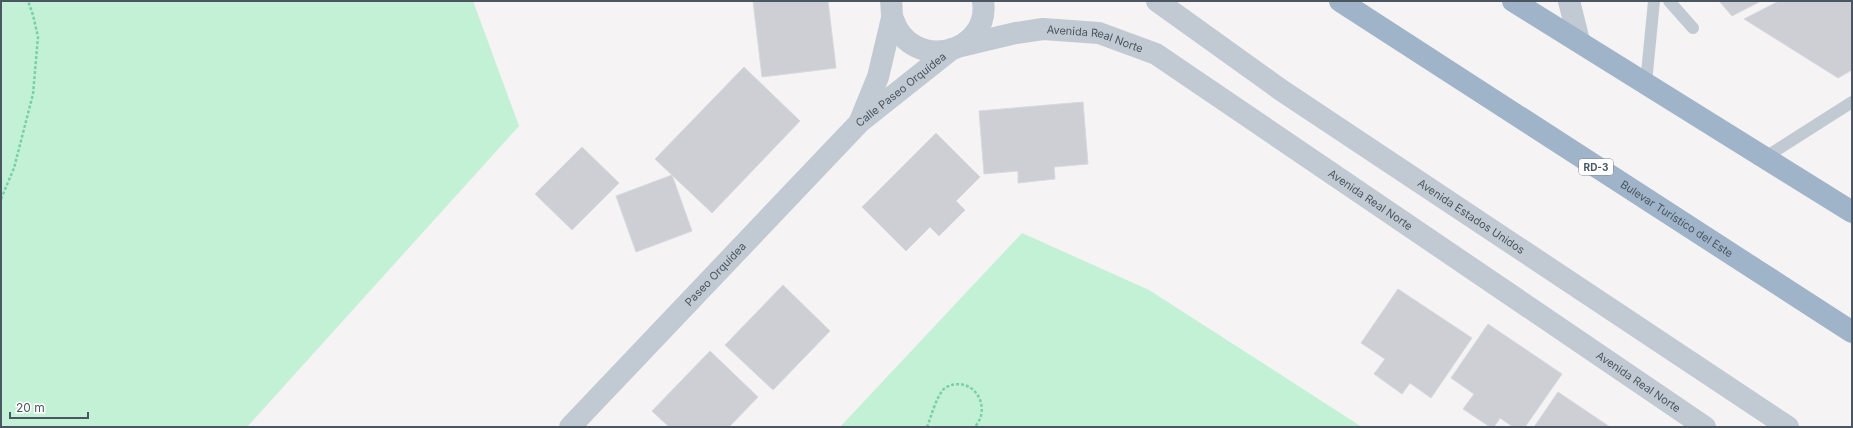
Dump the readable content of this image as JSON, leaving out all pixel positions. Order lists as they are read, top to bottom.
{
  "streets": {
    "highway": ["RD-3", "Bulevar Turístico del Este"],
    "street": [
      "Avenida Real Norte",
      "Calle Paseo Orquídea",
      "Avenida Estados Unidos",
      "Paseo Orquídea"
    ]
  },
  "crossings": [
    ["Avenida Real Norte", "Calle Paseo Orquídea"],
    ["Calle Paseo Orquídea", "Paseo Orquídea"]
  ],
  "scale_bar": "20 m"
}
